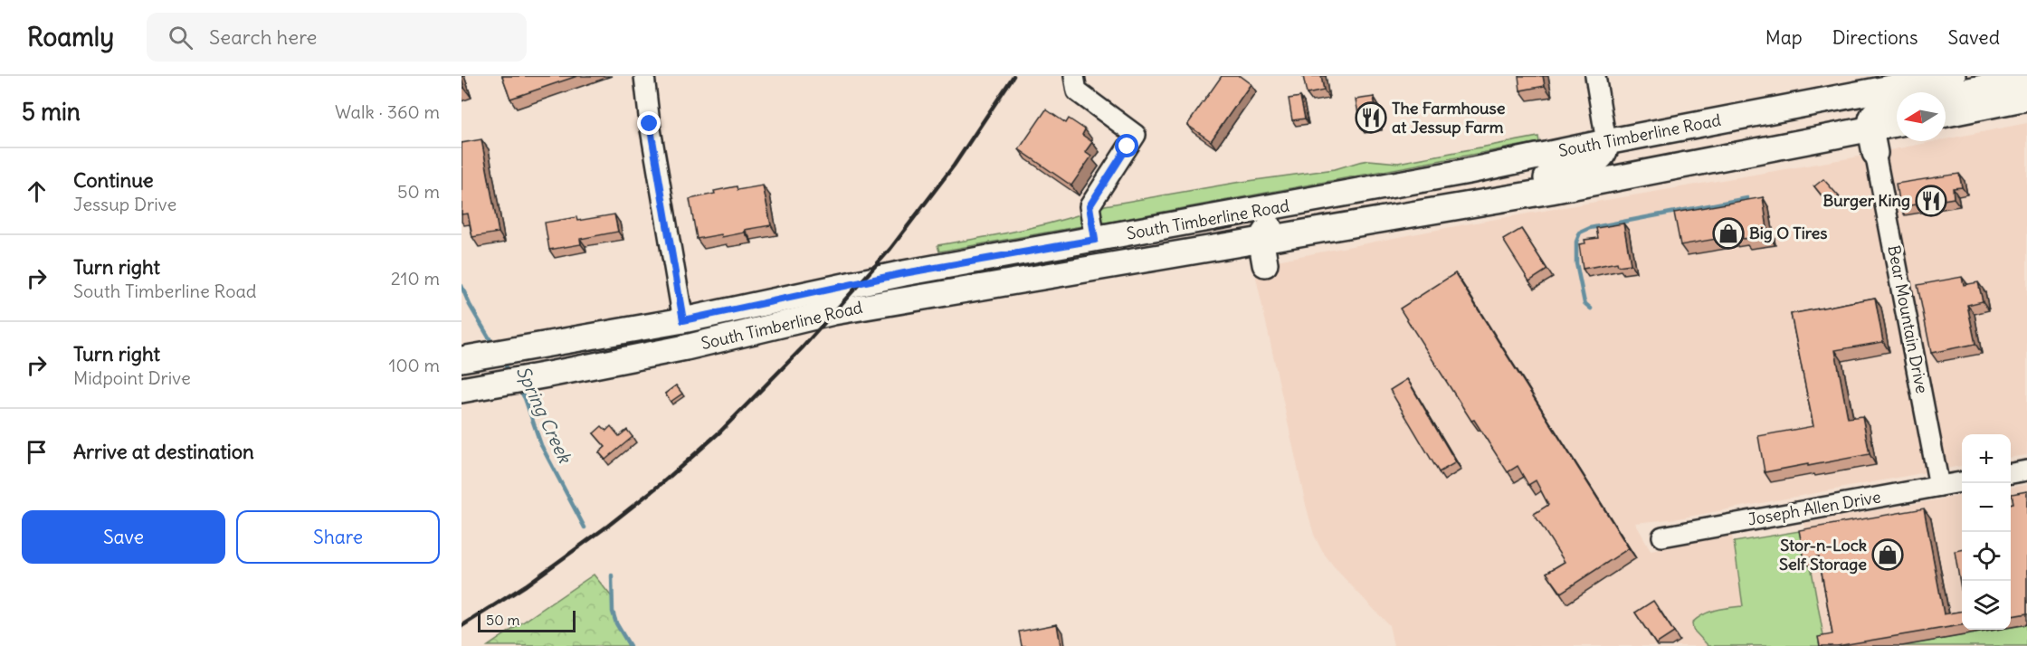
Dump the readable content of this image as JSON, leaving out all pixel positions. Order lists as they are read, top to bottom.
{
  "streets": {
    "main road": ["South Timberline Road"],
    "street": ["Bear Mountain Drive", "Joseph Allen Drive"]
  },
  "crossings": [
    ["South Timberline Road", "Bear Mountain Drive"],
    ["Bear Mountain Drive", "Joseph Allen Drive"]
  ],
  "water": ["Spring Creek"],
  "places": {
    "restaurant": ["The Farmhouse at Jessup Farm", "Burger King"],
    "shop": ["Big O Tires", "Stor-n-Lock Self Storage"]
  },
  "scale_bar": "50 m",
  "north": "left",
  "page": {
    "header": "Roamly",
    "search": "Search here",
    "nav": ["Map", "Directions", "Saved"],
    "heading": ["5 min", "Walk · 360 m"],
    "list": [
      ["Continue", "Jessup Drive", "50 m"],
      ["Turn right", "South Timberline Road", "210 m"],
      ["Turn right", "Midpoint Drive", "100 m"],
      "Arrive at destination"
    ],
    "map_buttons": ["+", "−"],
    "buttons": ["Save", "Share"],
    "scale": "50 m"
  }
}
